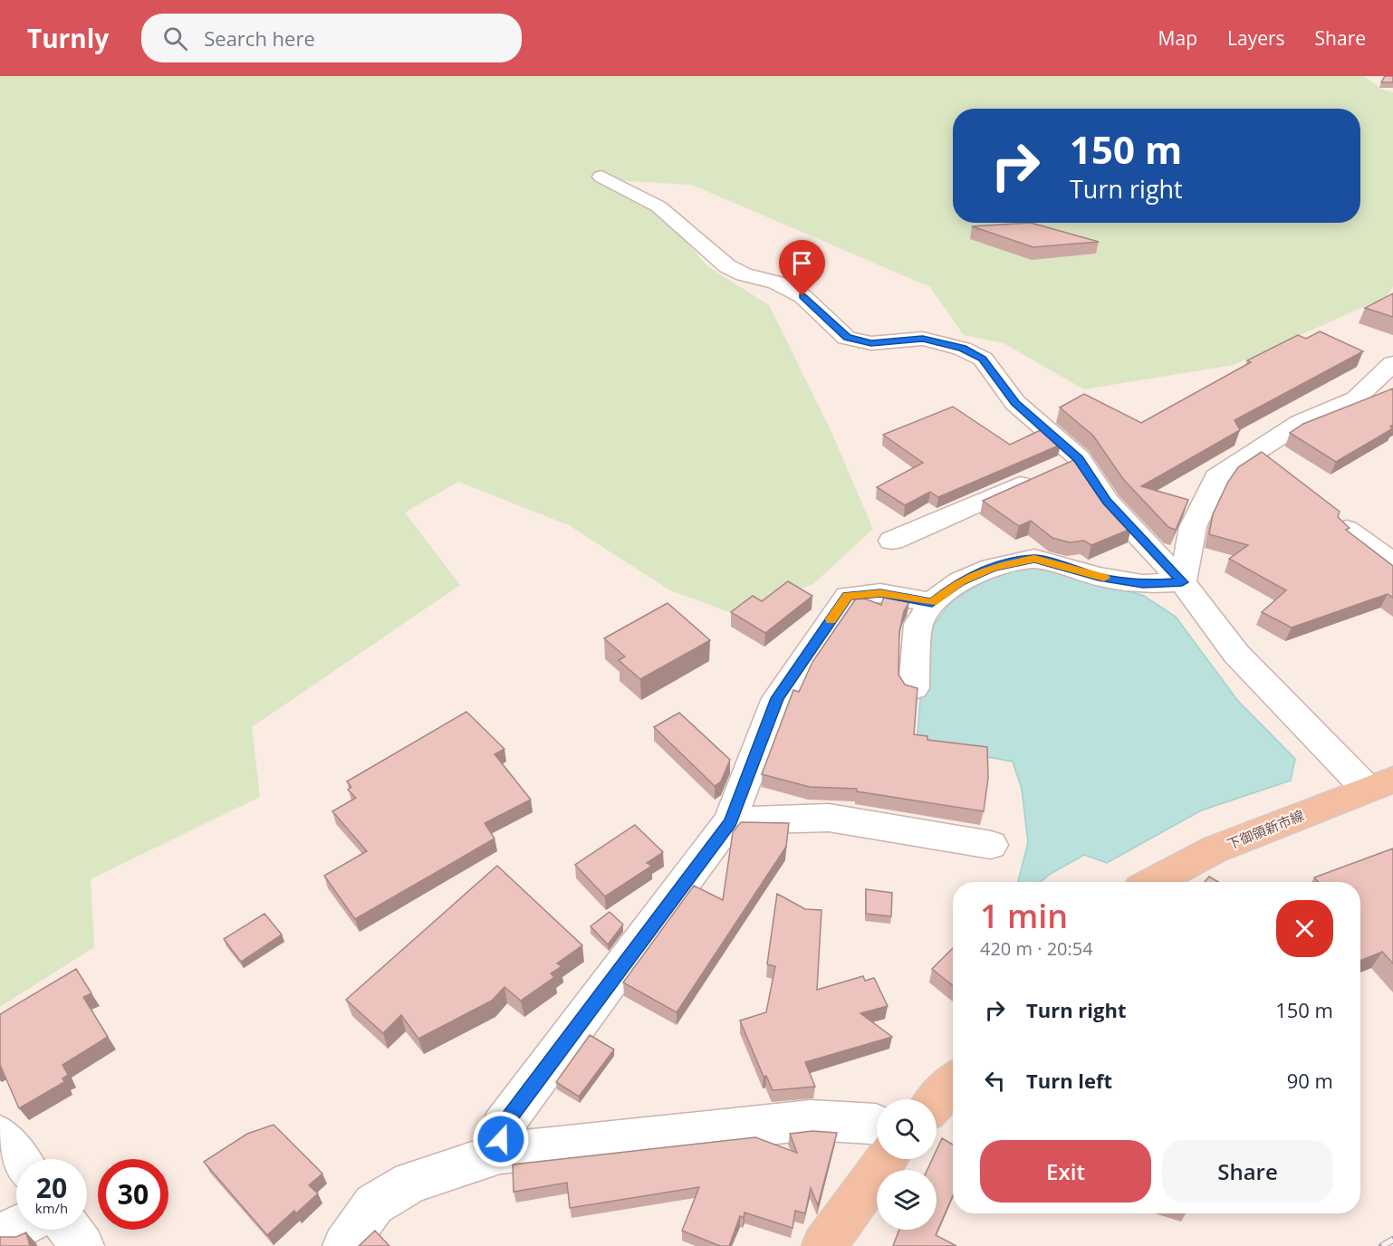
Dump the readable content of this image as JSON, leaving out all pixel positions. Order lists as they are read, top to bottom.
{
  "streets": {
    "main road": ["下御領新市線"]
  },
  "page": {
    "header": "Turnly",
    "search": "Search here",
    "nav": ["Map", "Layers", "Share"],
    "turn": ["150 m", "Turn right"],
    "heading": ["1 min", "420 m · 20:54"],
    "list": [
      {
        "name": "Turn right",
        "value": "150 m"
      },
      {
        "name": "Turn left",
        "value": "90 m"
      }
    ],
    "buttons": ["Exit", "Share"],
    "speed": "20 km/h",
    "limit": "30"
  }
}
